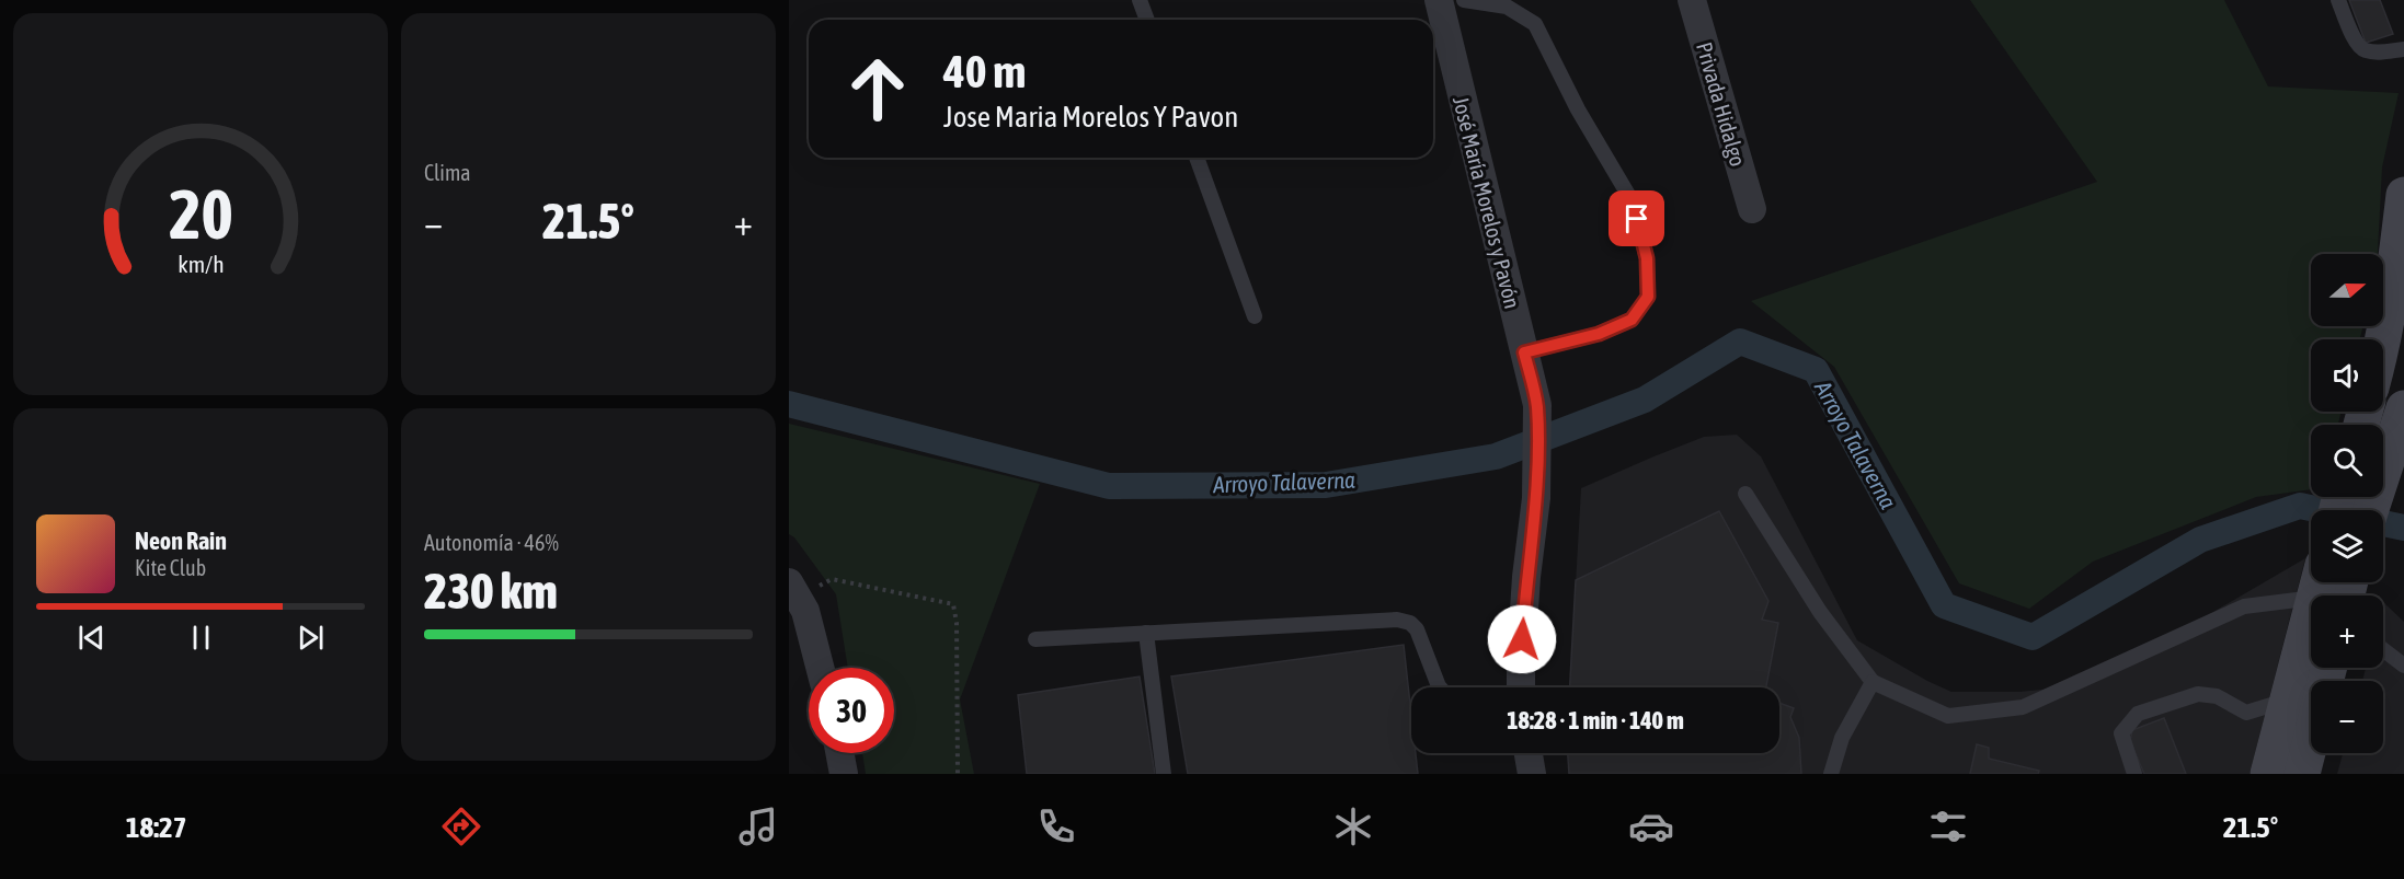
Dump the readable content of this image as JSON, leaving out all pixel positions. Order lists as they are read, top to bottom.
{
  "streets": {
    "street": ["Privada Hidalgo", "José María Morelos y Pavón"]
  },
  "water": ["Arroyo Talaverna"],
  "north": "right",
  "page": {
    "tile": [
      "Clima",
      ["Autonomía · 46%", "230 km"]
    ],
    "turn": ["40 m", "Jose Maria Morelos Y Pavon"],
    "heat": ["−", "21.5°", "+"],
    "map_buttons": ["+", "−"],
    "song": ["Neon Rain", "Kite Club"],
    "limit": "30",
    "trip": "18:28 · 1 min · 140 m",
    "tabs": ["18:27", "21.5°"],
    "gauge": ["20", "km/h"]
  }
}
